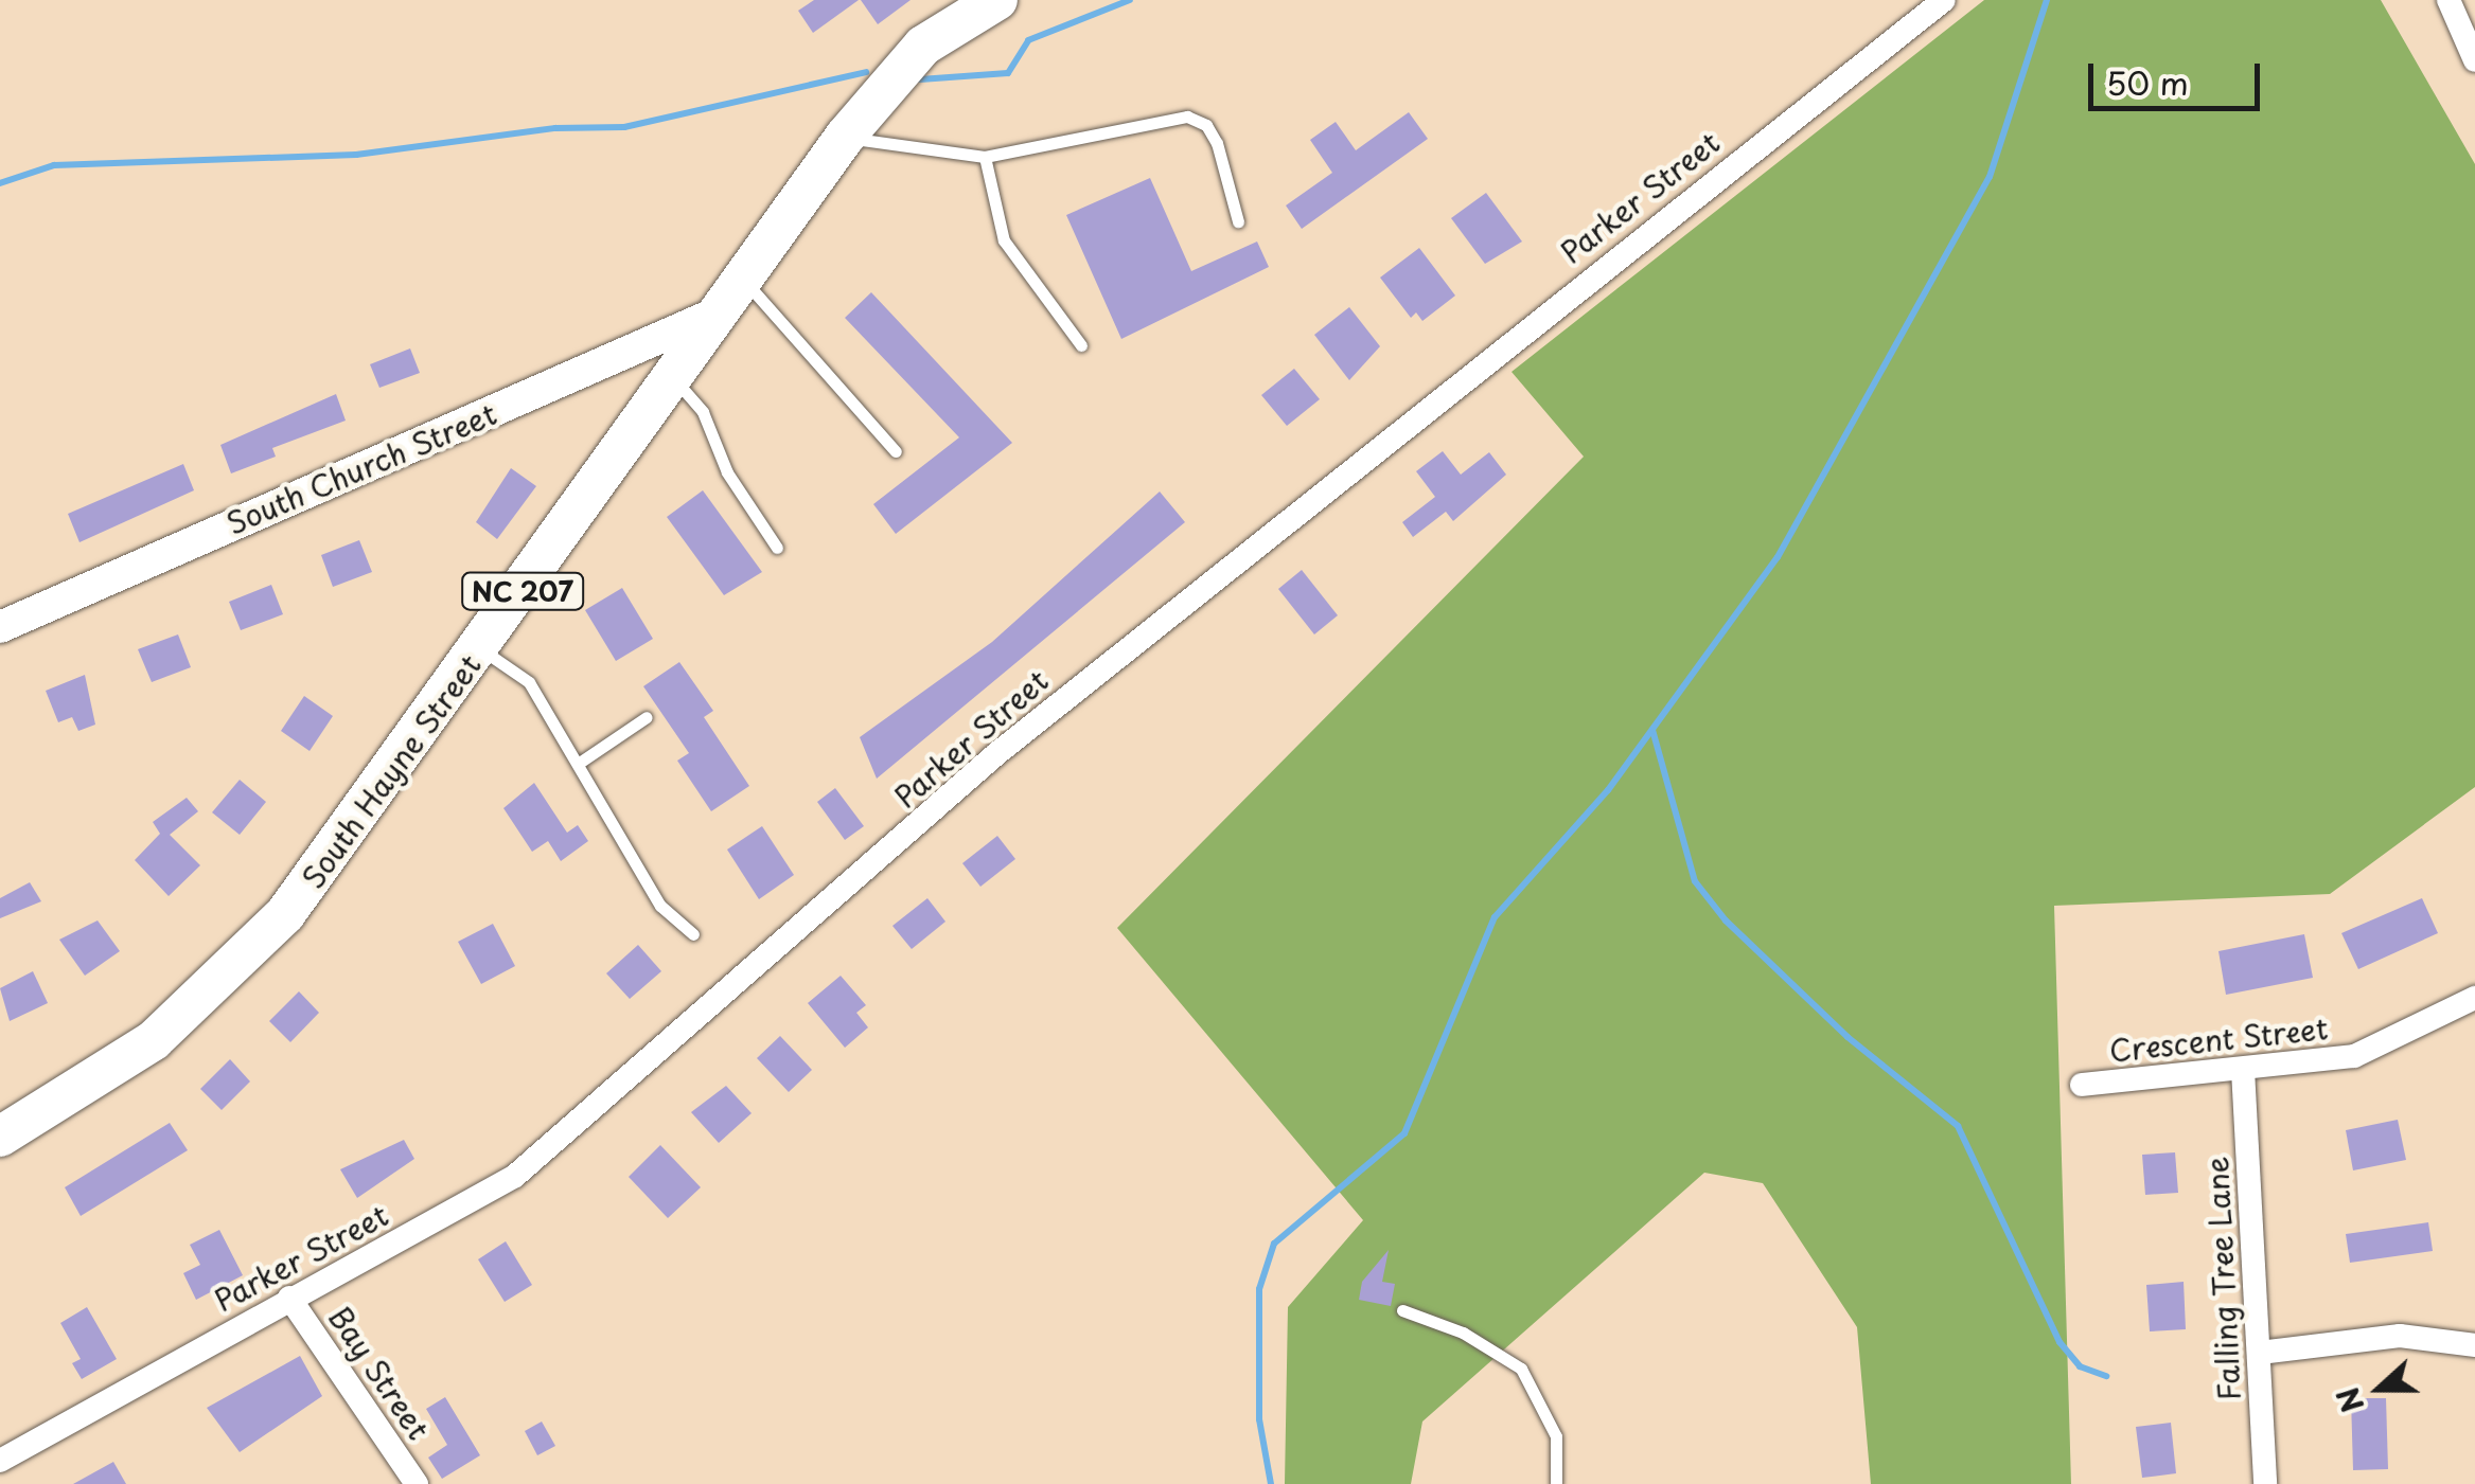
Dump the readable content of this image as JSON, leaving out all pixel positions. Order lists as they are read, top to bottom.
{
  "streets": {
    "main road": ["NC 207", "South Hayne Street"],
    "street": [
      "Parker Street",
      "South Church Street",
      "Crescent Street",
      "Falling Tree Lane",
      "Bay Street"
    ]
  },
  "crossings": [
    ["Parker Street", "Bay Street"],
    ["South Church Street", "South Hayne Street"],
    ["Crescent Street", "Falling Tree Lane"]
  ],
  "scale_bar": "50 m",
  "north": "left"
}
